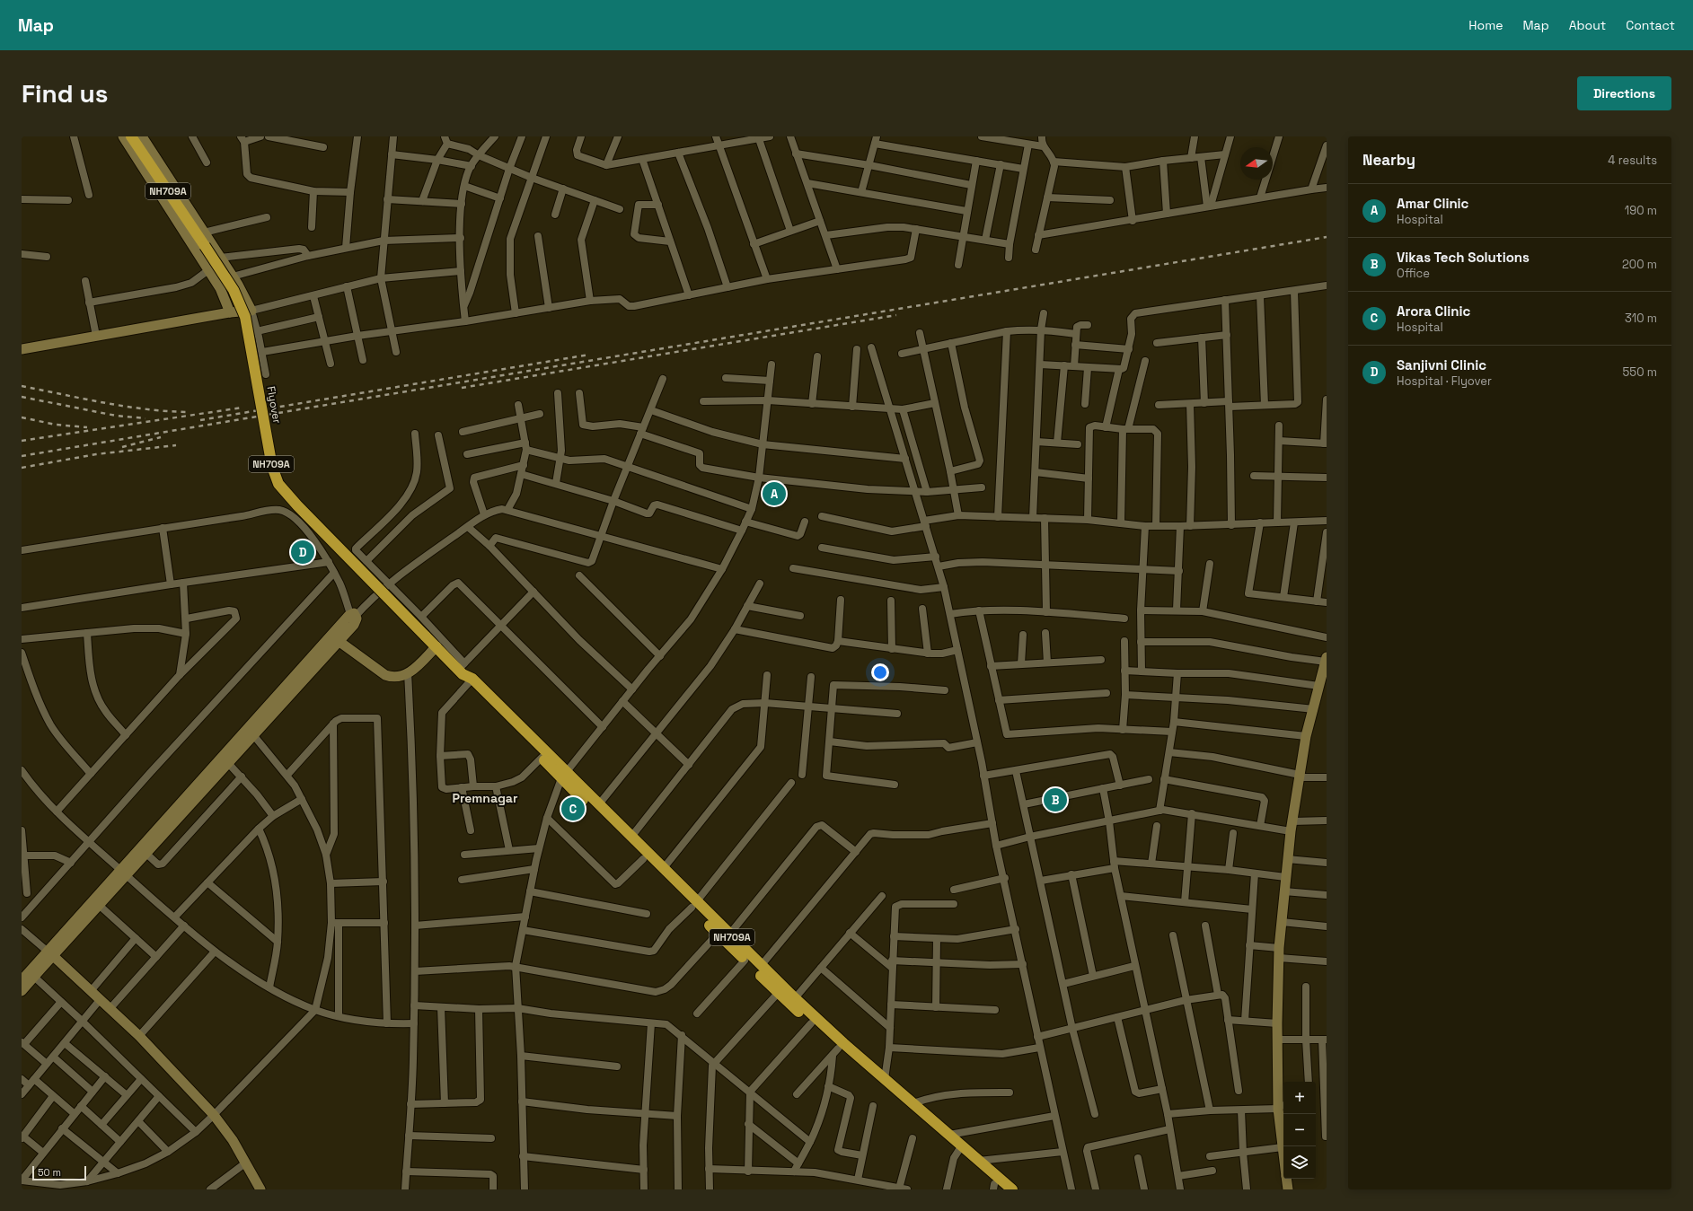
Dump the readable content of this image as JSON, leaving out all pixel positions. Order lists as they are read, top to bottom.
{
  "streets": {
    "highway": ["NH709A", "Flyover"]
  },
  "crossings": [
    ["NH709A", "Flyover"]
  ],
  "districts": ["Premnagar"],
  "scale_bar": "50 m",
  "north": "left",
  "page": {
    "header": "Map",
    "nav": [
      "Home",
      "Map",
      "About",
      "Contact"
    ],
    "buttons": "Directions",
    "title": "Find us",
    "heading": ["Nearby", "4 results"],
    "list": [
      {
        "mark": "A",
        "name": "Amar Clinic",
        "note": "Hospital",
        "value": "190 m"
      },
      {
        "mark": "B",
        "name": "Vikas Tech Solutions",
        "note": "Office",
        "value": "200 m"
      },
      {
        "mark": "C",
        "name": "Arora Clinic",
        "note": "Hospital",
        "value": "310 m"
      },
      {
        "mark": "D",
        "name": "Sanjivni Clinic",
        "note": "Hospital · Flyover",
        "value": "550 m"
      }
    ],
    "pins": [
      "A",
      "D",
      "B",
      "C"
    ],
    "map_buttons": ["+", "−"],
    "scale": "50 m"
  }
}
